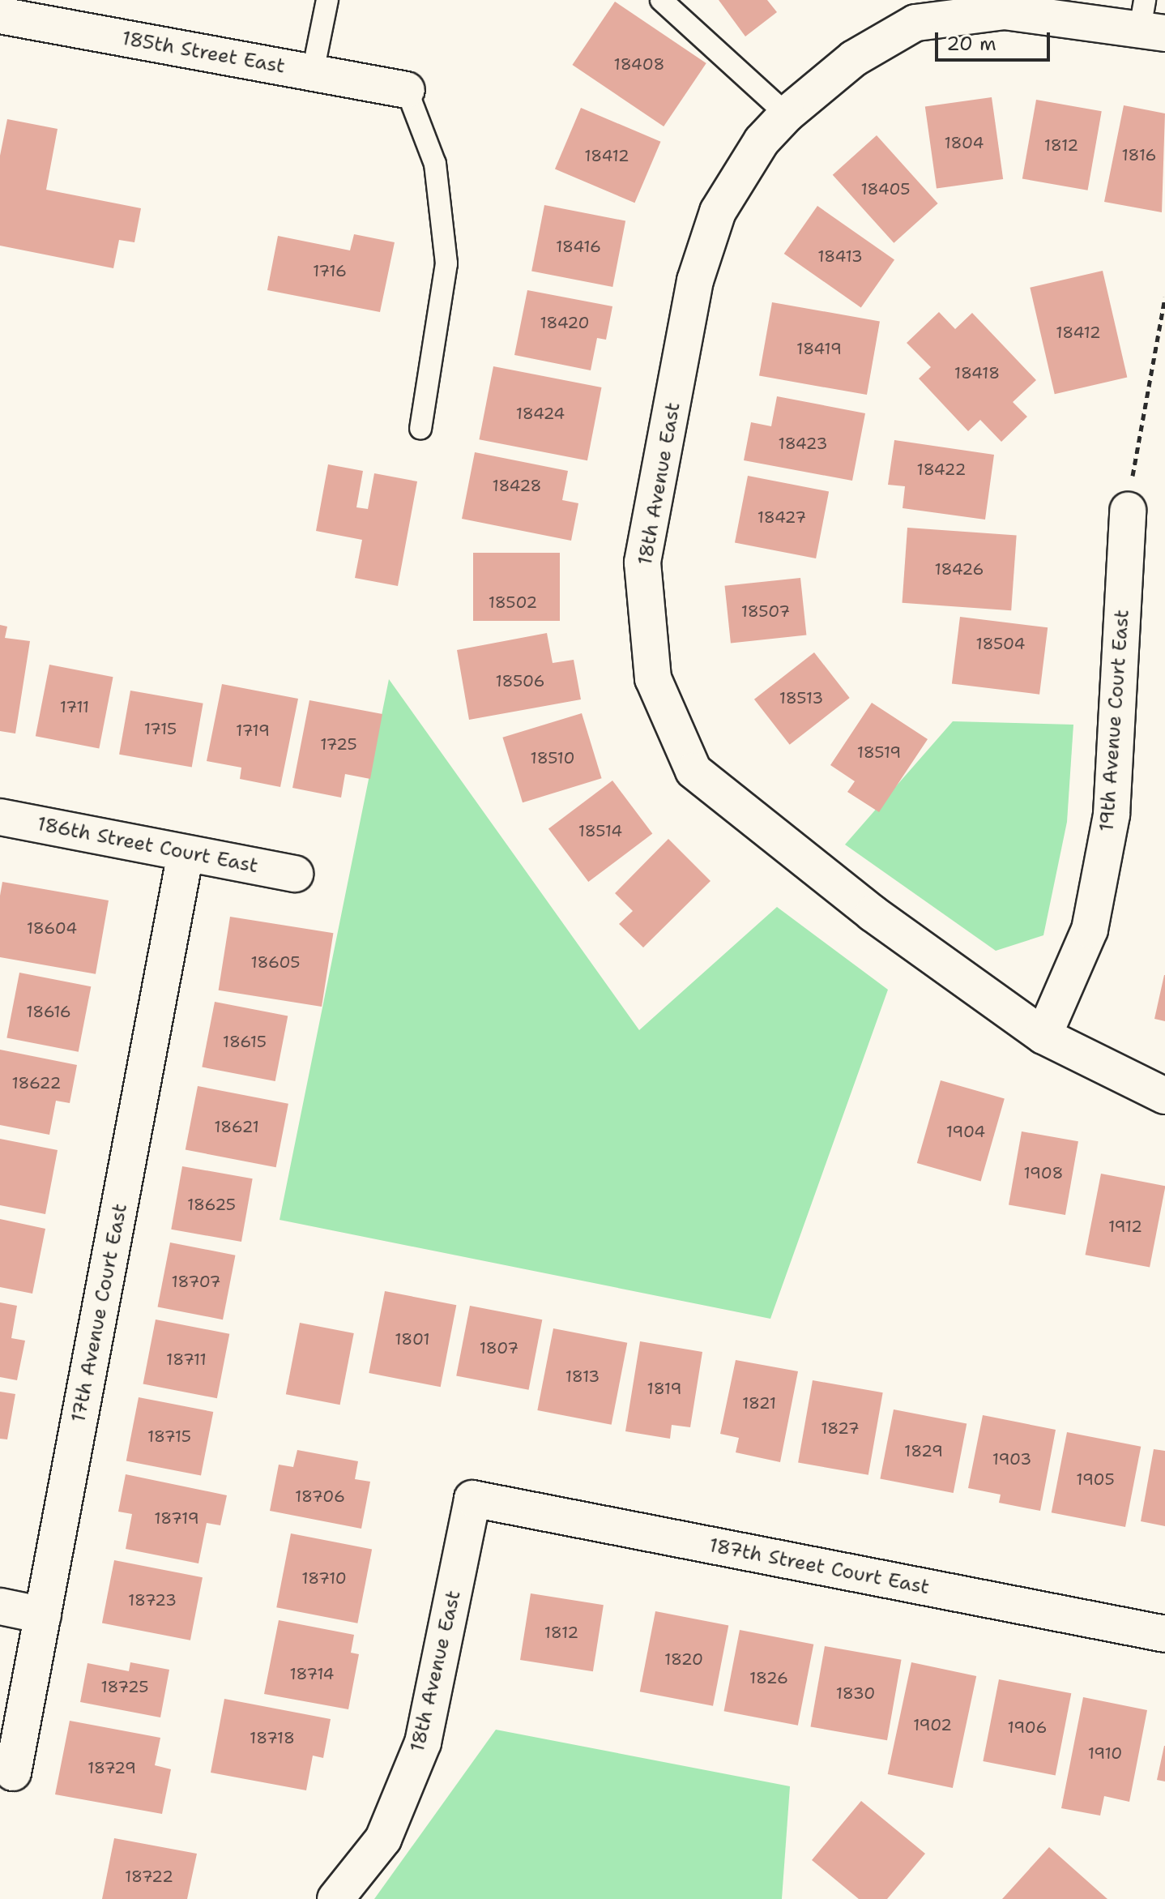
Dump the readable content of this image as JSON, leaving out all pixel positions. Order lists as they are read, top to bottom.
{
  "streets": {
    "street": [
      "185th Street East",
      "18th Avenue East",
      "19th Avenue Court East",
      "186th Street Court East",
      "17th Avenue Court East",
      "187th Street Court East"
    ]
  },
  "crossings": [
    ["18th Avenue East", "19th Avenue Court East"],
    ["18th Avenue East", "187th Street Court East"],
    ["186th Street Court East", "17th Avenue Court East"]
  ],
  "house_numbers": [
    "18408",
    "1804",
    "1812",
    "1816",
    "18412",
    "18405",
    "18416",
    "18413",
    "1716",
    "18420",
    "18412",
    "18419",
    "18418",
    "18424",
    "18423",
    "18422",
    "18428",
    "18427",
    "18426",
    "18502",
    "18507",
    "18504",
    "18506",
    "18513",
    "1711",
    "1715",
    "1719",
    "1725",
    "18519",
    "18510",
    "18514",
    "18604",
    "18605",
    "18616",
    "18615",
    "18622",
    "18621",
    "1904",
    "1908",
    "18625",
    "1912",
    "18707",
    "1801",
    "1807",
    "18711",
    "1813",
    "1819",
    "1821",
    "1827",
    "18715",
    "1829",
    "1903",
    "1905",
    "18706",
    "18719",
    "18710",
    "18723",
    "1812",
    "1820",
    "18714",
    "1826",
    "18725",
    "1830",
    "1902",
    "1906",
    "18718",
    "1910",
    "18729",
    "18722"
  ],
  "scale_bar": "20 m"
}
